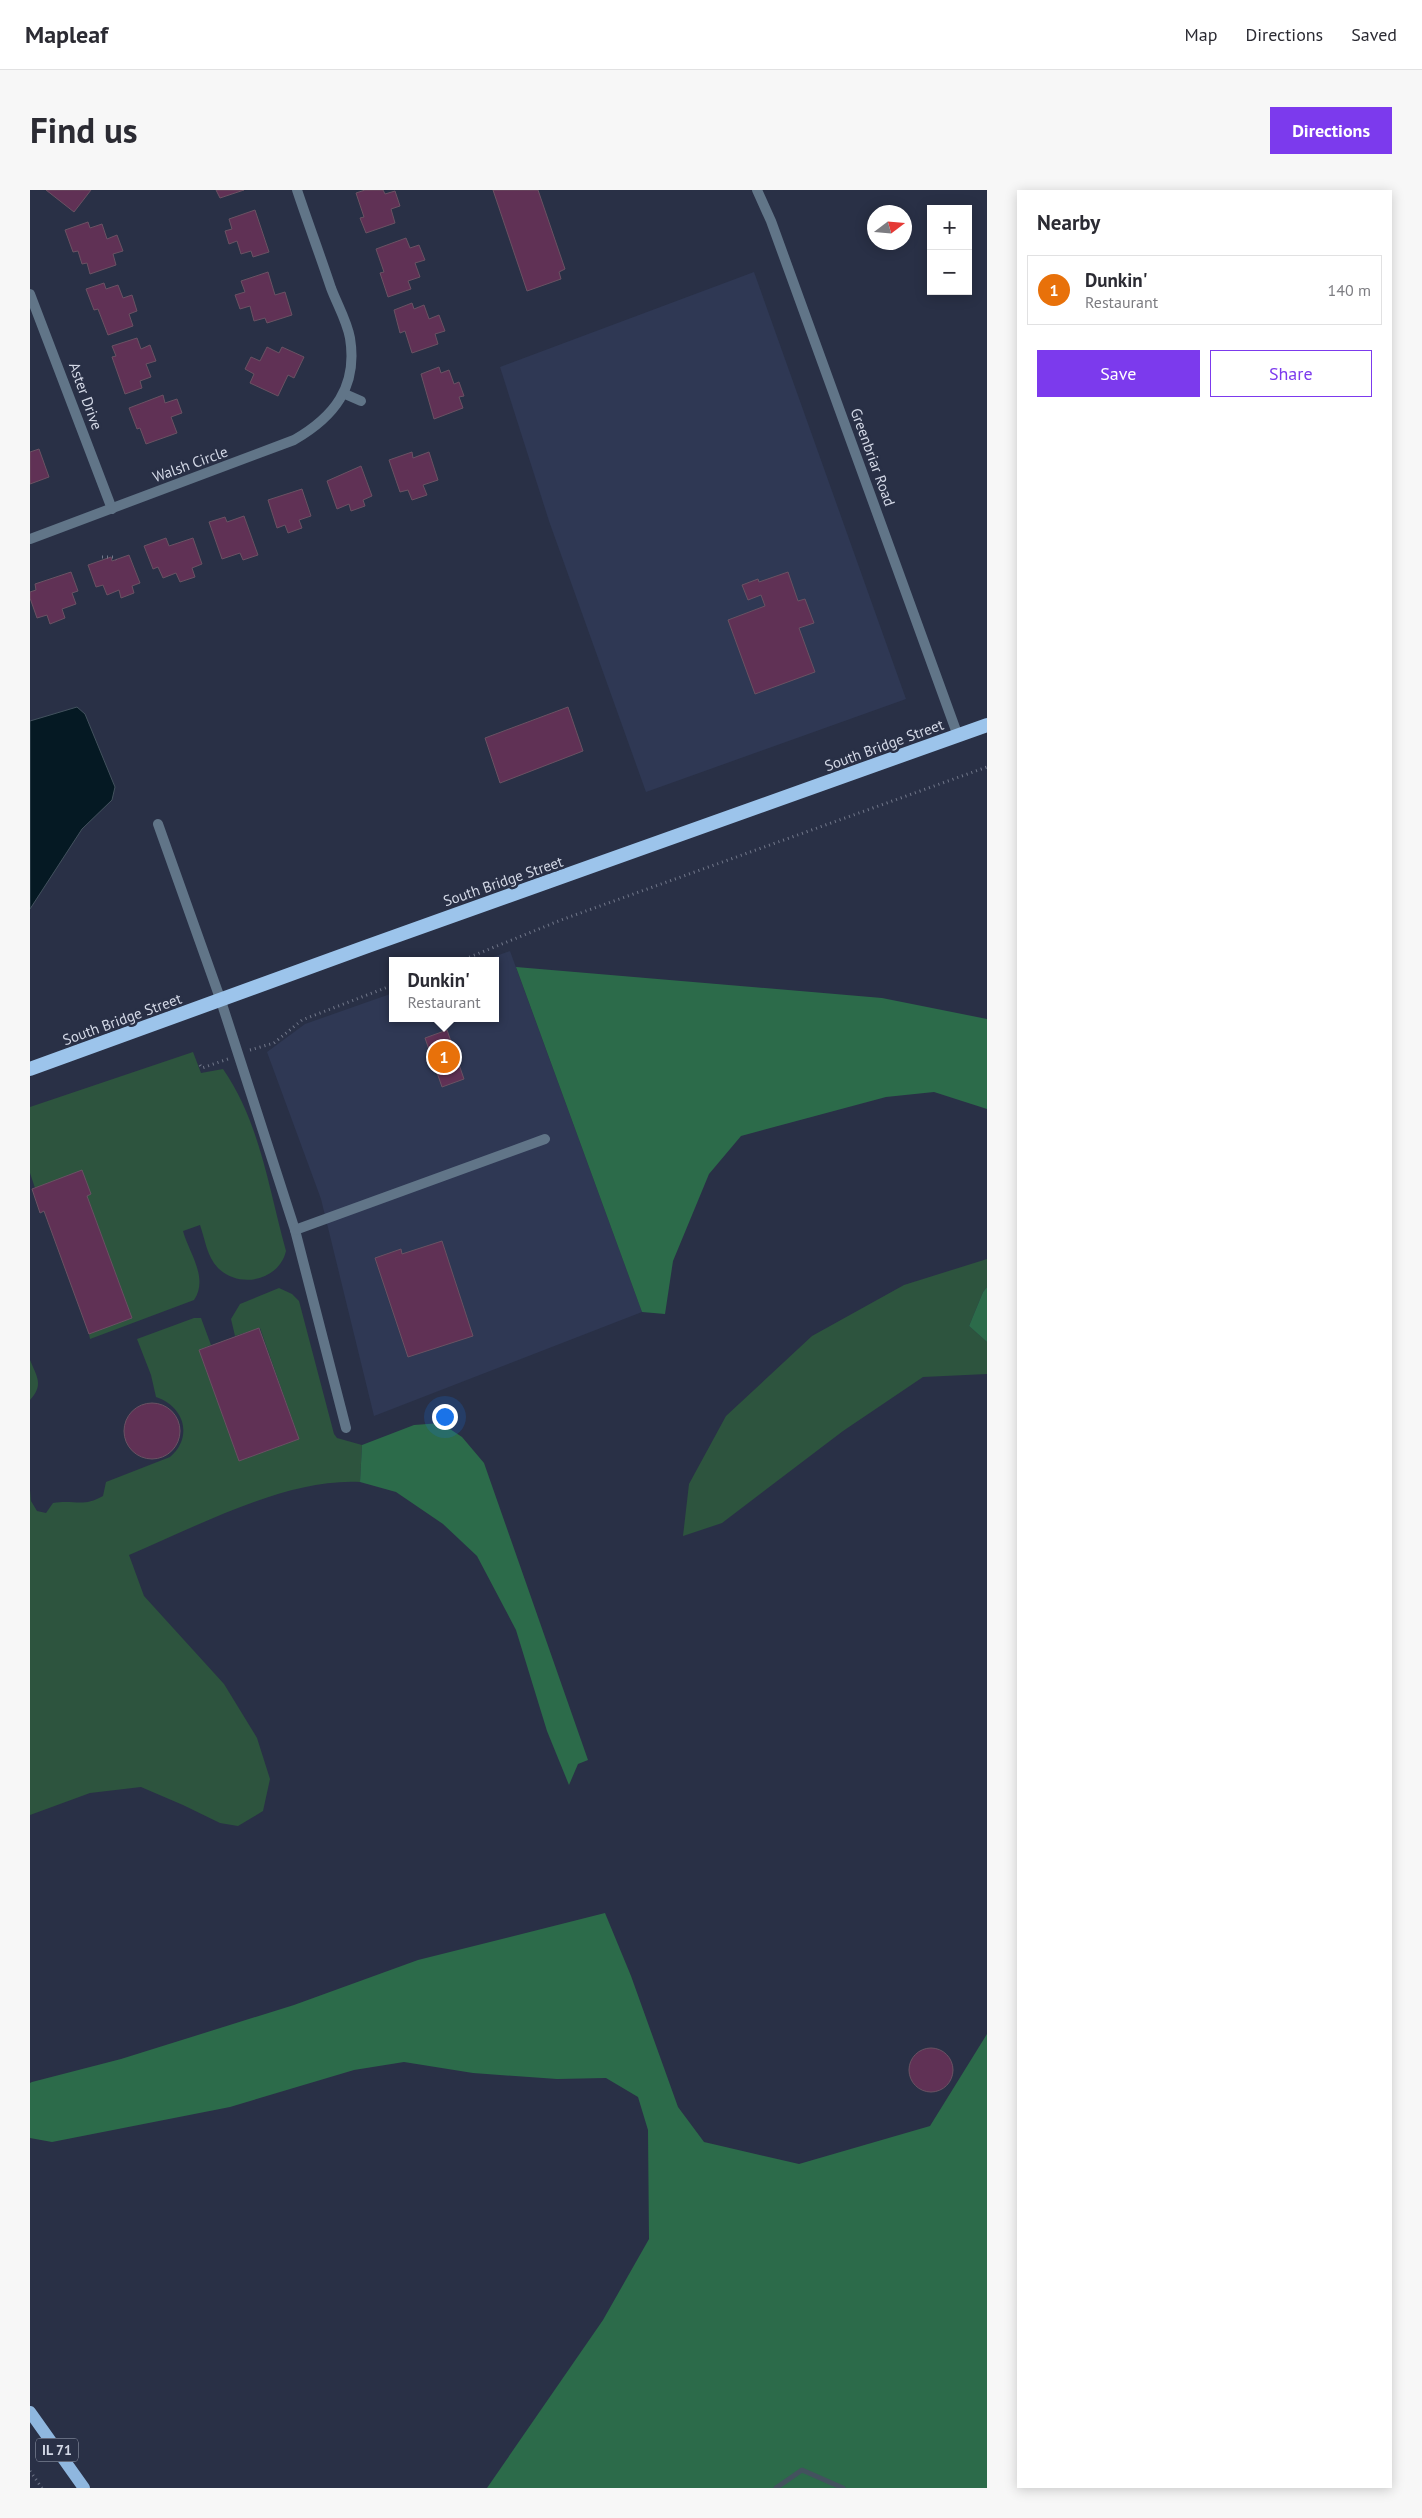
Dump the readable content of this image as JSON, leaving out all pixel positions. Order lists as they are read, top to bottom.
{
  "streets": {
    "highway": ["South Bridge Street"],
    "main road": ["IL 71"],
    "street": ["Aster Drive", "Greenbriar Road", "Walsh Circle"]
  },
  "crossings": [
    ["Aster Drive", "Walsh Circle"],
    ["Greenbriar Road", "South Bridge Street"]
  ],
  "north": "right",
  "page": {
    "header": "Mapleaf",
    "nav": ["Map", "Directions", "Saved"],
    "title": "Find us",
    "buttons": [
      "Directions",
      ["Save", "Share"]
    ],
    "heading": "Nearby",
    "map_buttons": ["+", "−"],
    "list": [
      {
        "mark": "1",
        "name": "Dunkin'",
        "note": "Restaurant",
        "value": "140 m"
      }
    ],
    "popup": ["Dunkin'", "Restaurant"],
    "pins": "1"
  }
}
